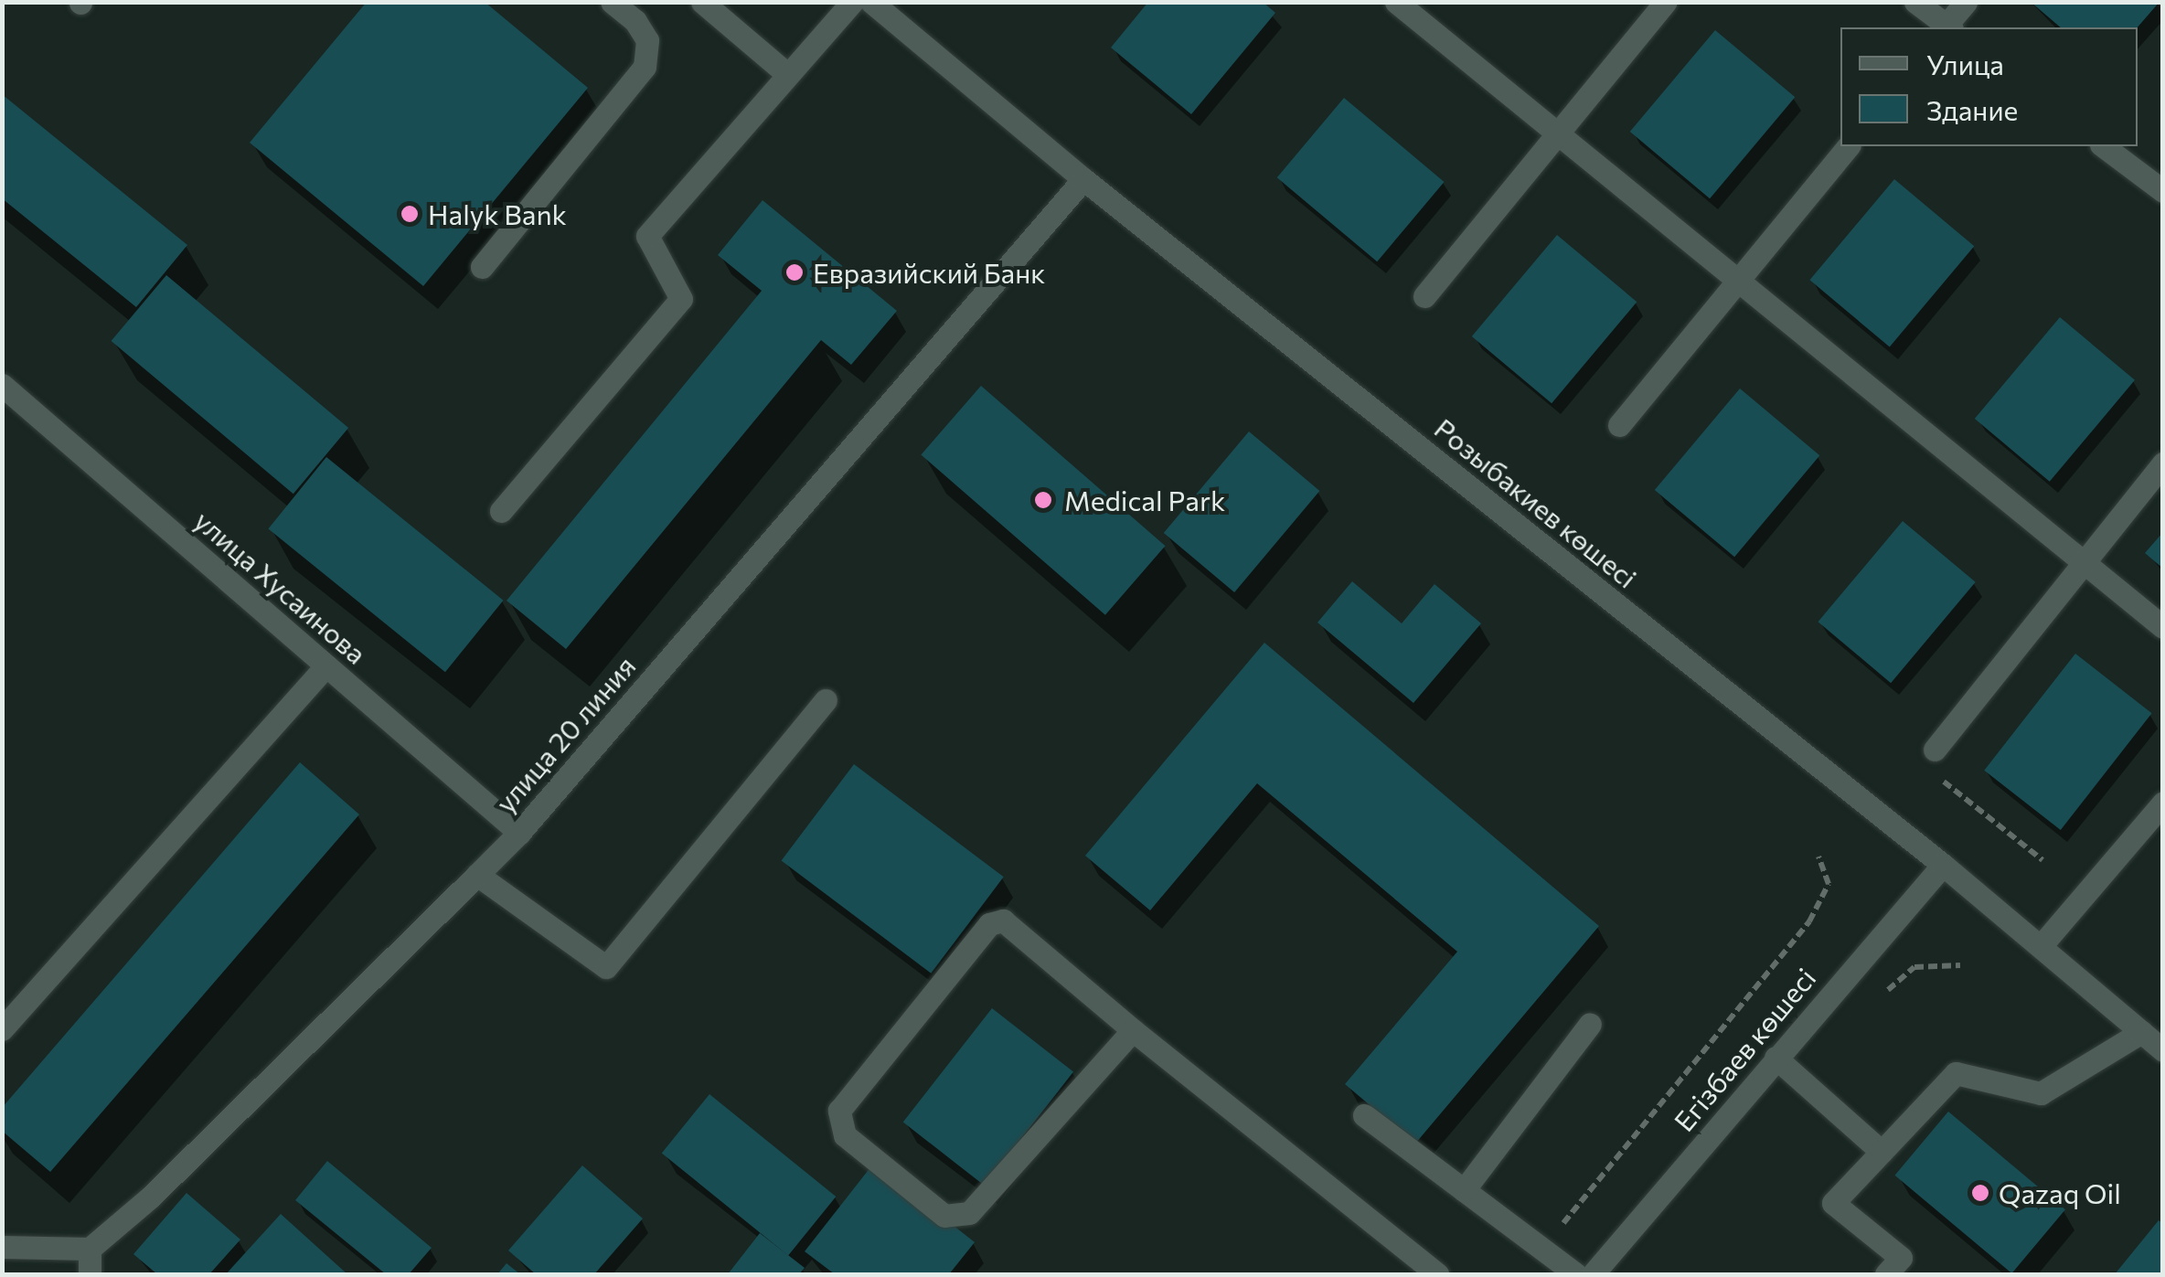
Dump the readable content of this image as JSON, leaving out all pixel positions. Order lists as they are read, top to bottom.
{
  "streets": {
    "street": [
      "Розыбакиев көшесі",
      "улица Хусаинова",
      "улица 20 линия",
      "Егізбаев көшесі"
    ]
  },
  "crossings": [
    ["Розыбакиев көшесі", "улица 20 линия"],
    ["Розыбакиев көшесі", "Егізбаев көшесі"],
    ["улица Хусаинова", "улица 20 линия"]
  ],
  "places": [
    "Halyk Bank",
    "Евразийский Банк",
    "Medical Park",
    "Qazaq Oil"
  ],
  "legend": ["Улица", "Здание"]
}
